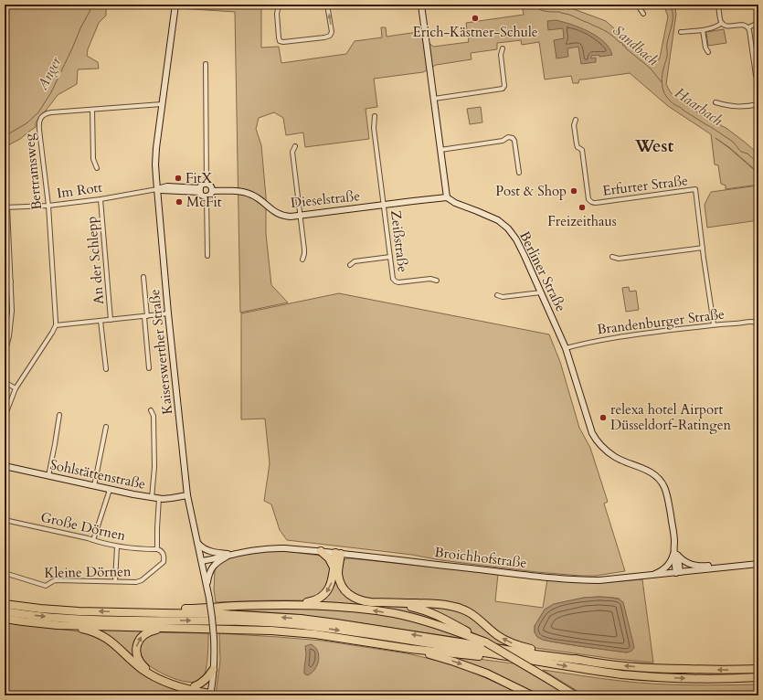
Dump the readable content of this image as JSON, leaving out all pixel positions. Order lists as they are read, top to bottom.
{
  "streets": {
    "main road": [
      "Dieselstraße",
      "Berliner Straße",
      "Kaiserswerther Straße",
      "Sohlstättenstraße",
      "Broichhofstraße"
    ],
    "street": [
      "Bertramsweg",
      "Erfurter Straße",
      "Im Rott",
      "Zeißstraße",
      "An der Schlepp",
      "Brandenburger Straße",
      "Große Dörnen",
      "Kleine Dörnen"
    ]
  },
  "crossings": [
    ["Bertramsweg", "Im Rott"],
    ["Bertramsweg", "Kaiserswerther Straße"],
    ["Erfurter Straße", "Brandenburger Straße"],
    ["Im Rott", "An der Schlepp"],
    ["Im Rott", "Kaiserswerther Straße"],
    ["Dieselstraße", "Zeißstraße"],
    ["Dieselstraße", "Berliner Straße"],
    ["Berliner Straße", "Brandenburger Straße"],
    ["Berliner Straße", "Broichhofstraße"],
    ["Kaiserswerther Straße", "Sohlstättenstraße"],
    ["Kaiserswerther Straße", "Broichhofstraße"],
    ["Sohlstättenstraße", "Kleine Dörnen"],
    ["Große Dörnen", "Kleine Dörnen"]
  ],
  "districts": ["West"],
  "water": ["Sandbach", "Anger", "Haarbach"],
  "places": [
    "Erich-Kästner-Schule",
    "FitX",
    "Post & Shop",
    "McFit",
    "Freizeithaus",
    "relexa hotel Airport Düsseldorf-Ratingen"
  ]
}
